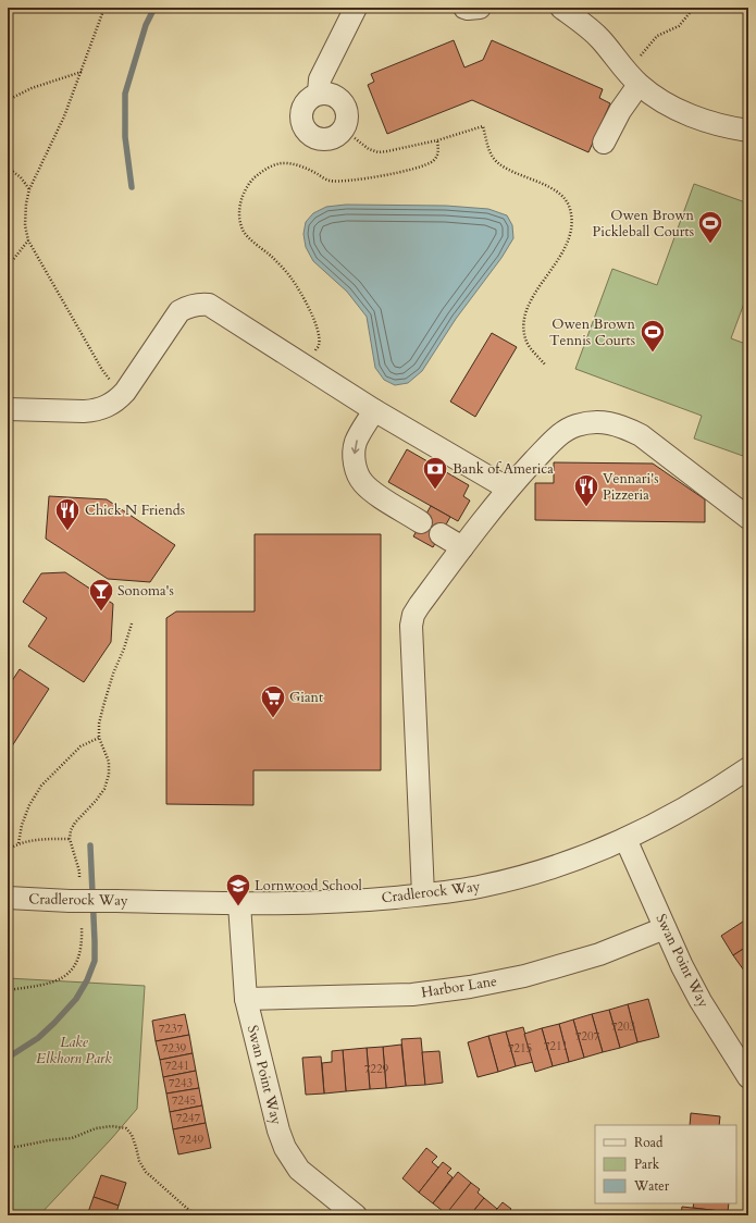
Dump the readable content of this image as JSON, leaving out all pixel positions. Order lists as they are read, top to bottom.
{
  "streets": {
    "street": ["Cradlerock Way", "Swan Point Way", "Harbor Lane"]
  },
  "crossings": [
    ["Cradlerock Way", "Swan Point Way"],
    ["Swan Point Way", "Harbor Lane"]
  ],
  "parks": ["Lake Elkhorn Park"],
  "places": {
    "sports": ["Owen Brown Pickleball Courts", "Owen Brown Tennis Courts"],
    "bank": ["Bank of America"],
    "restaurant": ["Vennari's Pizzeria", "Chick N Friends"],
    "bar": ["Sonoma's"],
    "supermarket": ["Giant"],
    "school or university": ["Lornwood School"]
  },
  "house_numbers": [
    "7203",
    "7237",
    "7207",
    "7211",
    "7239",
    "7215",
    "7241",
    "7229",
    "7243",
    "7245",
    "7247",
    "7249"
  ],
  "legend": ["Road", "Park", "Water"]
}
